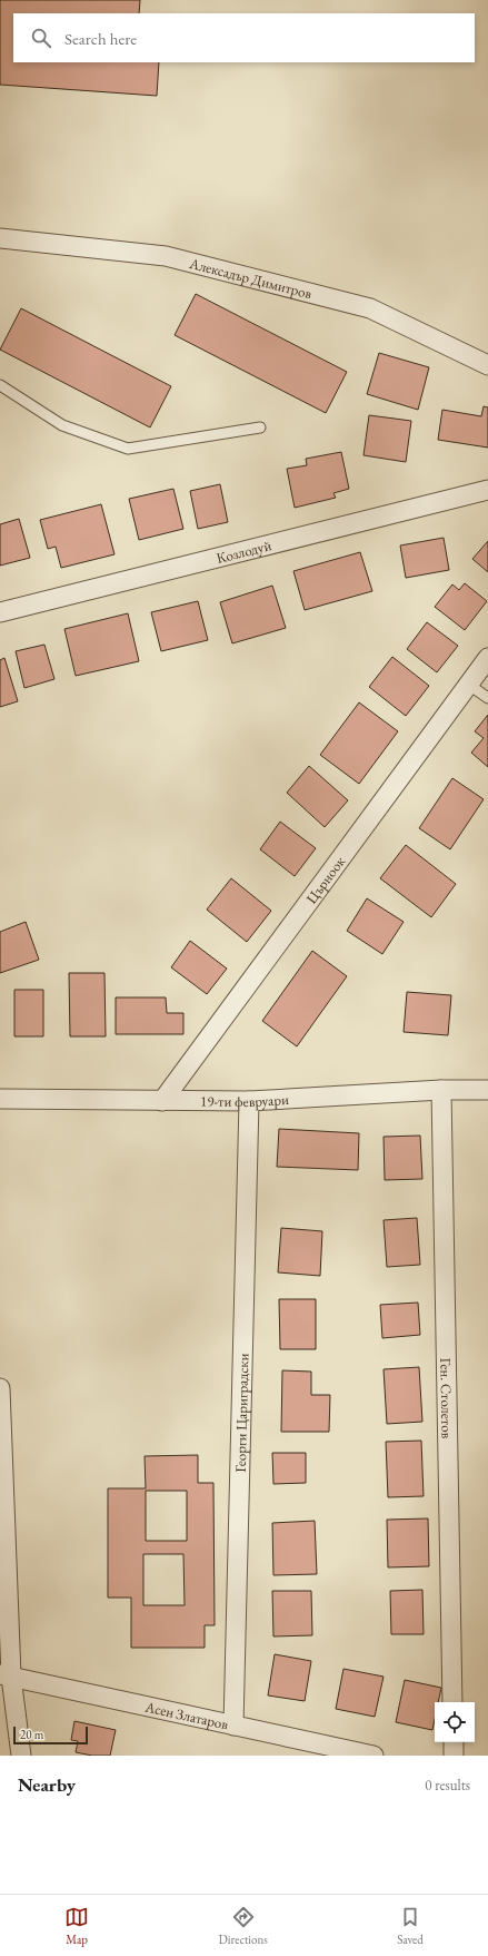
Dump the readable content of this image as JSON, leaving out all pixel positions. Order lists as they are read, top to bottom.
{
  "streets": {
    "street": [
      "Алексадър Димитров",
      "Козлодуй",
      "Църноок",
      "19-ти февруари",
      "Ген. Столетов",
      "Георги Цариградски",
      "Асен Златаров"
    ]
  },
  "crossings": [
    ["Църноок", "19-ти февруари"],
    ["19-ти февруари", "Ген. Столетов"],
    ["19-ти февруари", "Георги Цариградски"],
    ["Георги Цариградски", "Асен Златаров"]
  ],
  "scale_bar": "20 m",
  "page": {
    "search": "Search here",
    "scale": "20 m",
    "heading": ["Nearby", "0 results"],
    "nav": ["Map", "Directions", "Saved"]
  }
}
